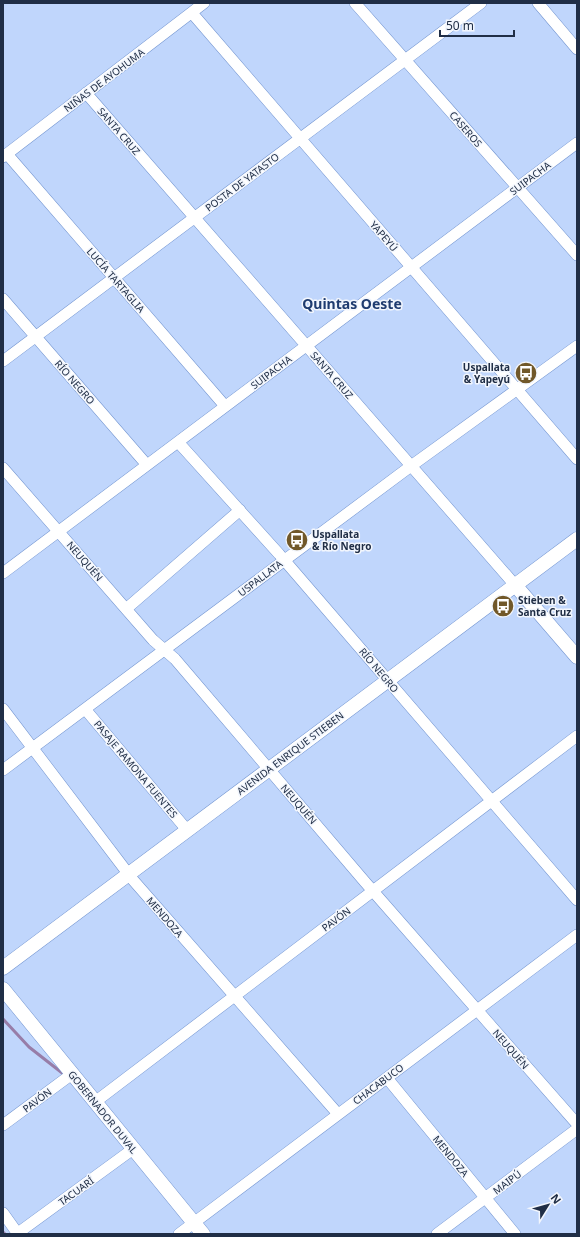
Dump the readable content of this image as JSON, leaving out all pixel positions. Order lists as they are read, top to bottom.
{
  "streets": {
    "main road": ["SANTA CRUZ", "AVENIDA ENRIQUE STIEBEN", "GOBERNADOR DUVAL"],
    "street": [
      "NIÑAS DE AYOHUMA",
      "CASEROS",
      "SUIPACHA",
      "POSTA DE YATASTO",
      "YAPEYÚ",
      "LUCÍA TARTAGLIA",
      "RÍO NEGRO",
      "NEUQUÉN",
      "USPALLATA",
      "PASAJE RAMONA FUENTES",
      "MENDOZA",
      "PAVÓN",
      "CHACABUCO",
      "MAIPÚ",
      "TACUARÍ"
    ]
  },
  "crossings": [
    ["NIÑAS DE AYOHUMA", "SANTA CRUZ"],
    ["NIÑAS DE AYOHUMA", "YAPEYÚ"],
    ["NIÑAS DE AYOHUMA", "LUCÍA TARTAGLIA"],
    ["CASEROS", "SUIPACHA"],
    ["CASEROS", "POSTA DE YATASTO"],
    ["SANTA CRUZ", "SUIPACHA"],
    ["SANTA CRUZ", "POSTA DE YATASTO"],
    ["SANTA CRUZ", "USPALLATA"],
    ["SANTA CRUZ", "AVENIDA ENRIQUE STIEBEN"],
    ["SUIPACHA", "YAPEYÚ"],
    ["SUIPACHA", "LUCÍA TARTAGLIA"],
    ["SUIPACHA", "RÍO NEGRO"],
    ["SUIPACHA", "NEUQUÉN"],
    ["POSTA DE YATASTO", "YAPEYÚ"],
    ["POSTA DE YATASTO", "LUCÍA TARTAGLIA"],
    ["POSTA DE YATASTO", "RÍO NEGRO"],
    ["YAPEYÚ", "USPALLATA"],
    ["RÍO NEGRO", "USPALLATA"],
    ["RÍO NEGRO", "AVENIDA ENRIQUE STIEBEN"],
    ["RÍO NEGRO", "PAVÓN"],
    ["NEUQUÉN", "USPALLATA"],
    ["NEUQUÉN", "AVENIDA ENRIQUE STIEBEN"],
    ["NEUQUÉN", "PAVÓN"],
    ["NEUQUÉN", "CHACABUCO"],
    ["USPALLATA", "PASAJE RAMONA FUENTES"],
    ["USPALLATA", "MENDOZA"],
    ["AVENIDA ENRIQUE STIEBEN", "PASAJE RAMONA FUENTES"],
    ["AVENIDA ENRIQUE STIEBEN", "MENDOZA"],
    ["MENDOZA", "PAVÓN"],
    ["MENDOZA", "CHACABUCO"],
    ["MENDOZA", "MAIPÚ"],
    ["PAVÓN", "GOBERNADOR DUVAL"],
    ["CHACABUCO", "GOBERNADOR DUVAL"],
    ["GOBERNADOR DUVAL", "TACUARÍ"]
  ],
  "districts": ["Quintas Oeste"],
  "places": {
    "bus stop": ["Uspallata & Yapeyú", "Uspallata & Río Negro", "Stieben & Santa Cruz"]
  },
  "scale_bar": "50 m",
  "north": "top right"
}
